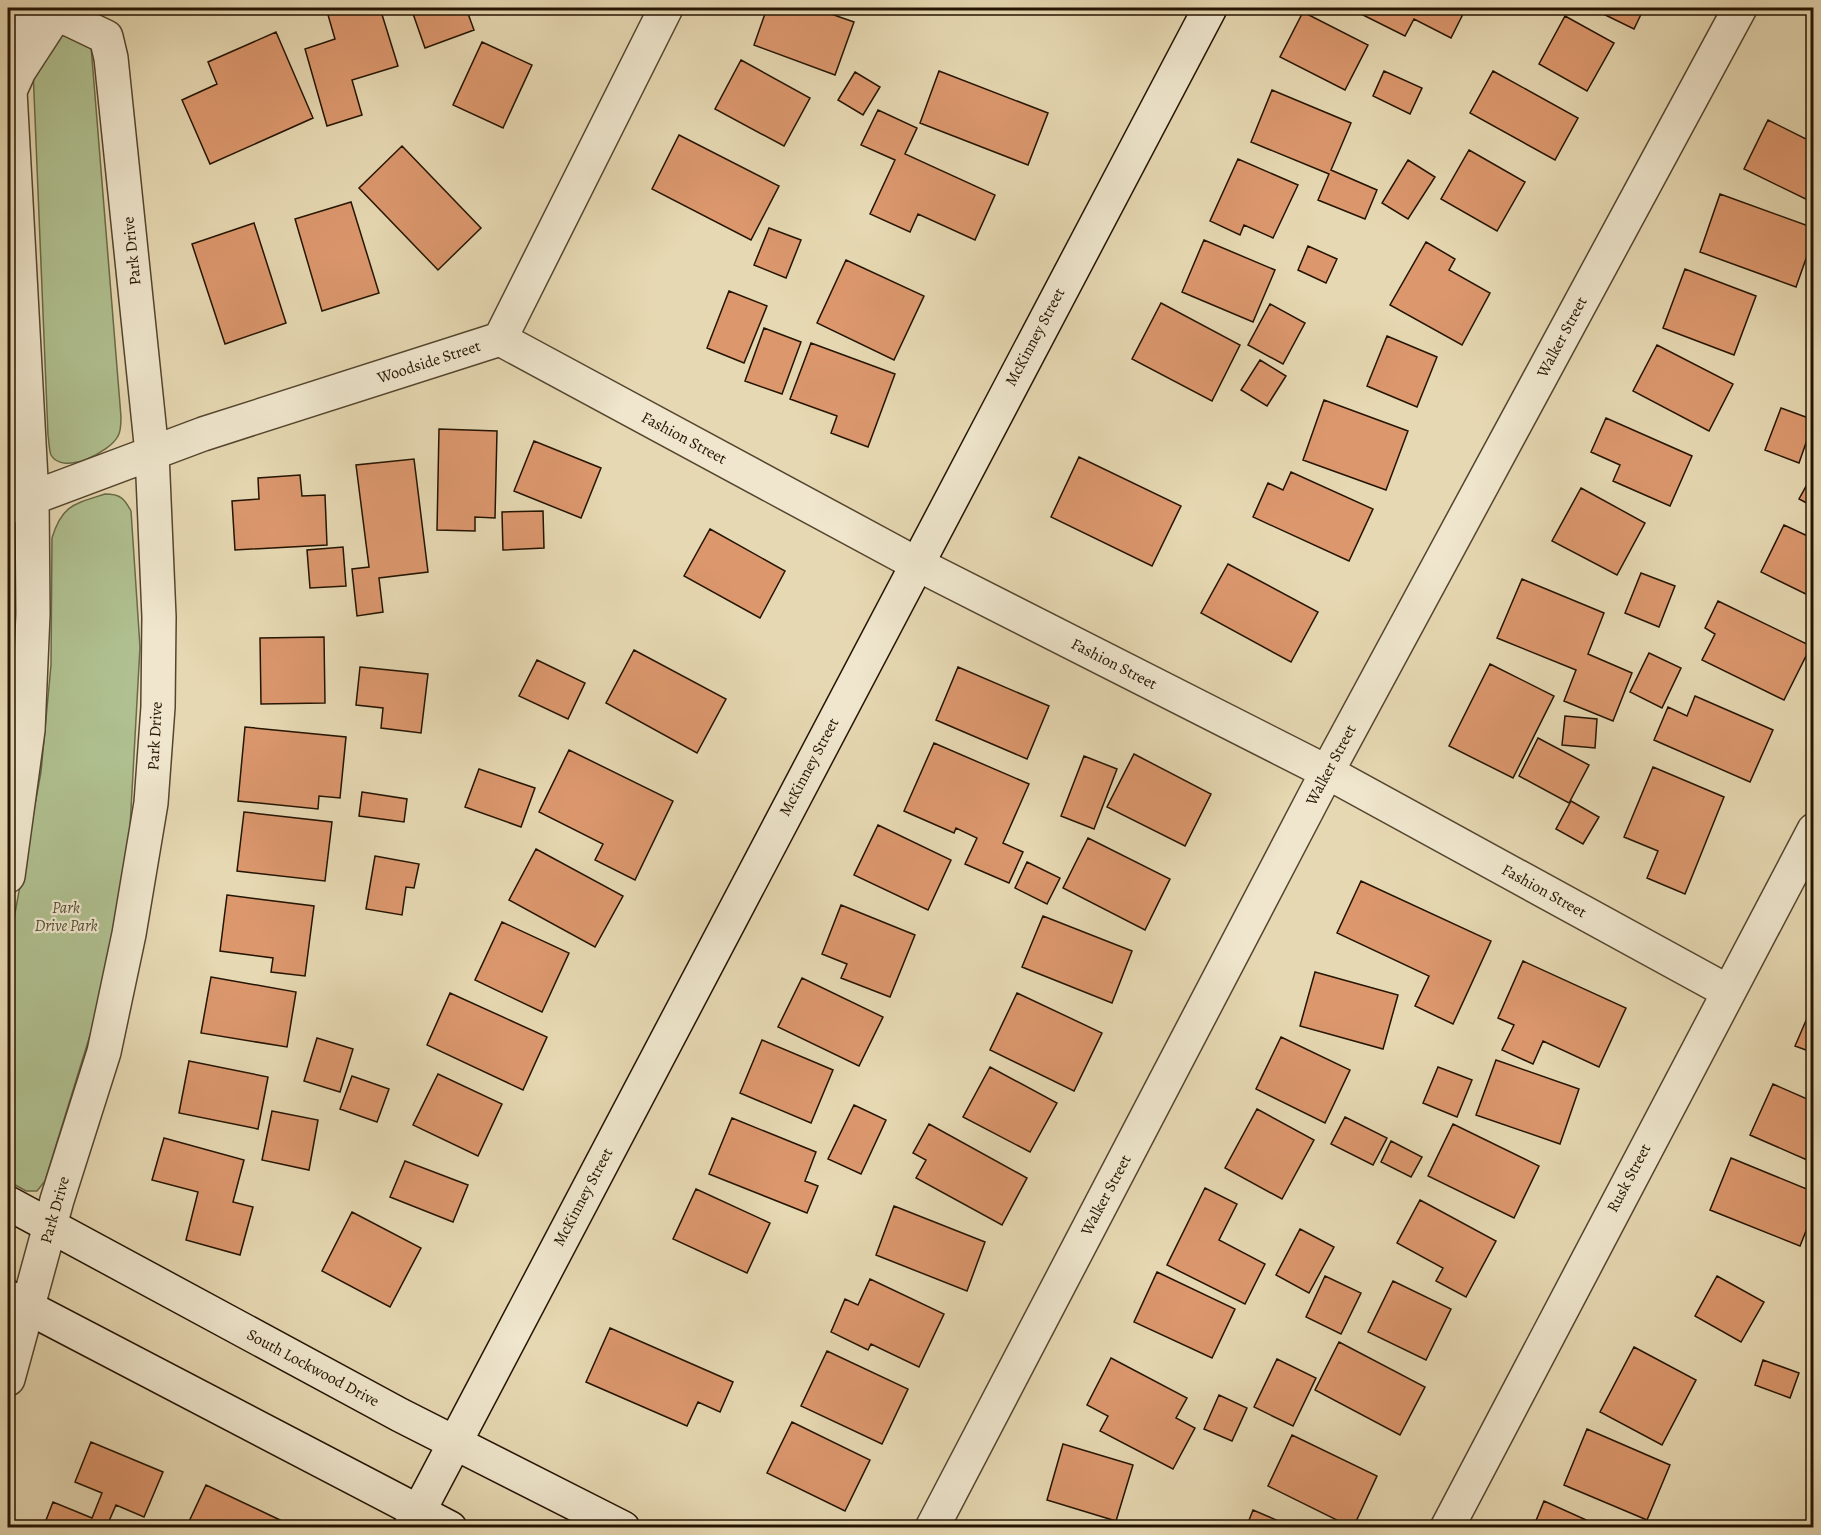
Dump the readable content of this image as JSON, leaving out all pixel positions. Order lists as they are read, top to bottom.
{
  "streets": {
    "street": [
      "Park Drive",
      "McKinney Street",
      "Walker Street",
      "Woodside Street",
      "Fashion Street",
      "Rusk Street",
      "South Lockwood Drive"
    ]
  },
  "crossings": [
    ["Park Drive", "Woodside Street"],
    ["Park Drive", "South Lockwood Drive"],
    ["McKinney Street", "Fashion Street"],
    ["McKinney Street", "South Lockwood Drive"],
    ["Walker Street", "Fashion Street"],
    ["Woodside Street", "Fashion Street"],
    ["Fashion Street", "Rusk Street"]
  ],
  "parks": ["Park Drive Park"]
}
